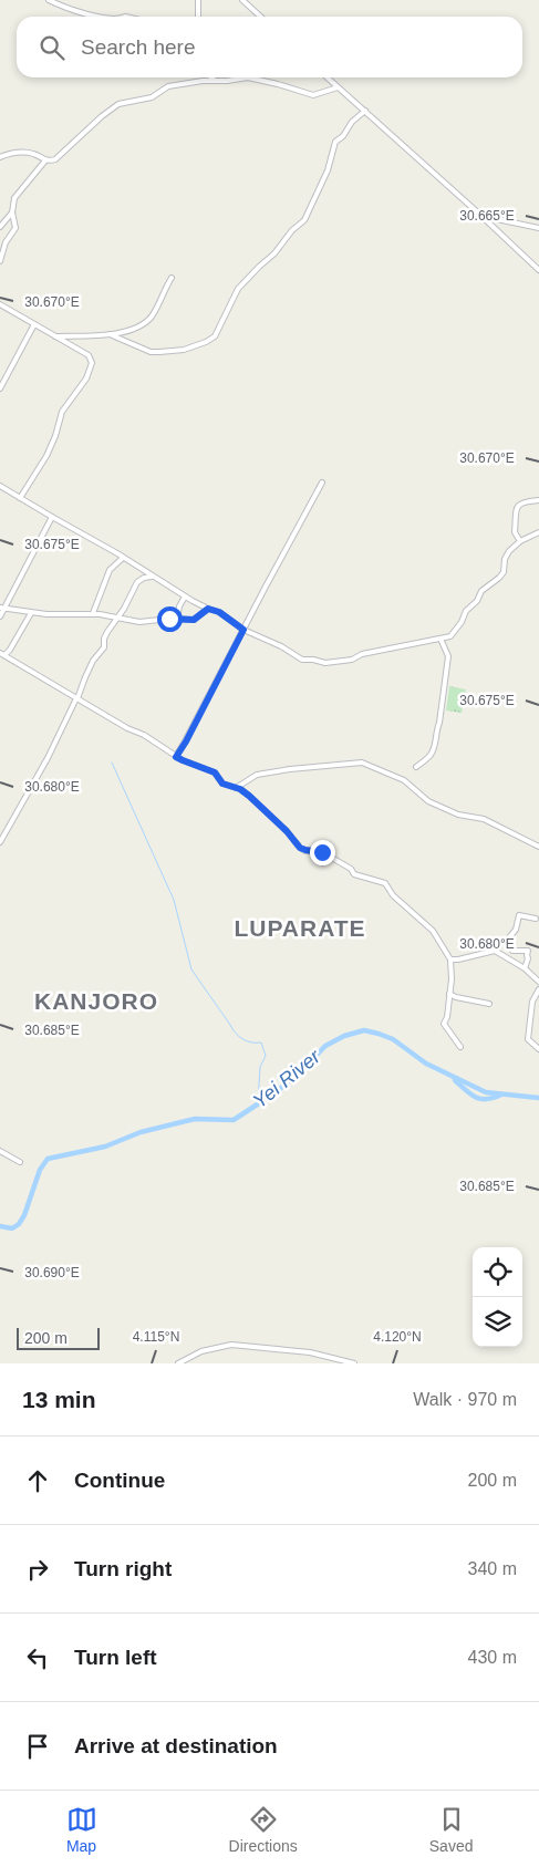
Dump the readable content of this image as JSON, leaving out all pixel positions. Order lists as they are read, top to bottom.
{
  "districts": ["LUPARATE", "KANJORO"],
  "water": ["Yei River"],
  "scale_bar": "200 m",
  "page": {
    "search": "Search here",
    "scale": "200 m",
    "heading": ["13 min", "Walk · 970 m"],
    "list": [
      ["Continue", "200 m"],
      ["Turn right", "340 m"],
      ["Turn left", "430 m"],
      "Arrive at destination"
    ],
    "nav": ["Map", "Directions", "Saved"]
  },
  "coordinates": [
    "30.665°E",
    "30.670°E",
    "30.675°E",
    "30.680°E",
    "30.685°E",
    "30.690°E",
    "4.115°N",
    "4.120°N"
  ]
}
